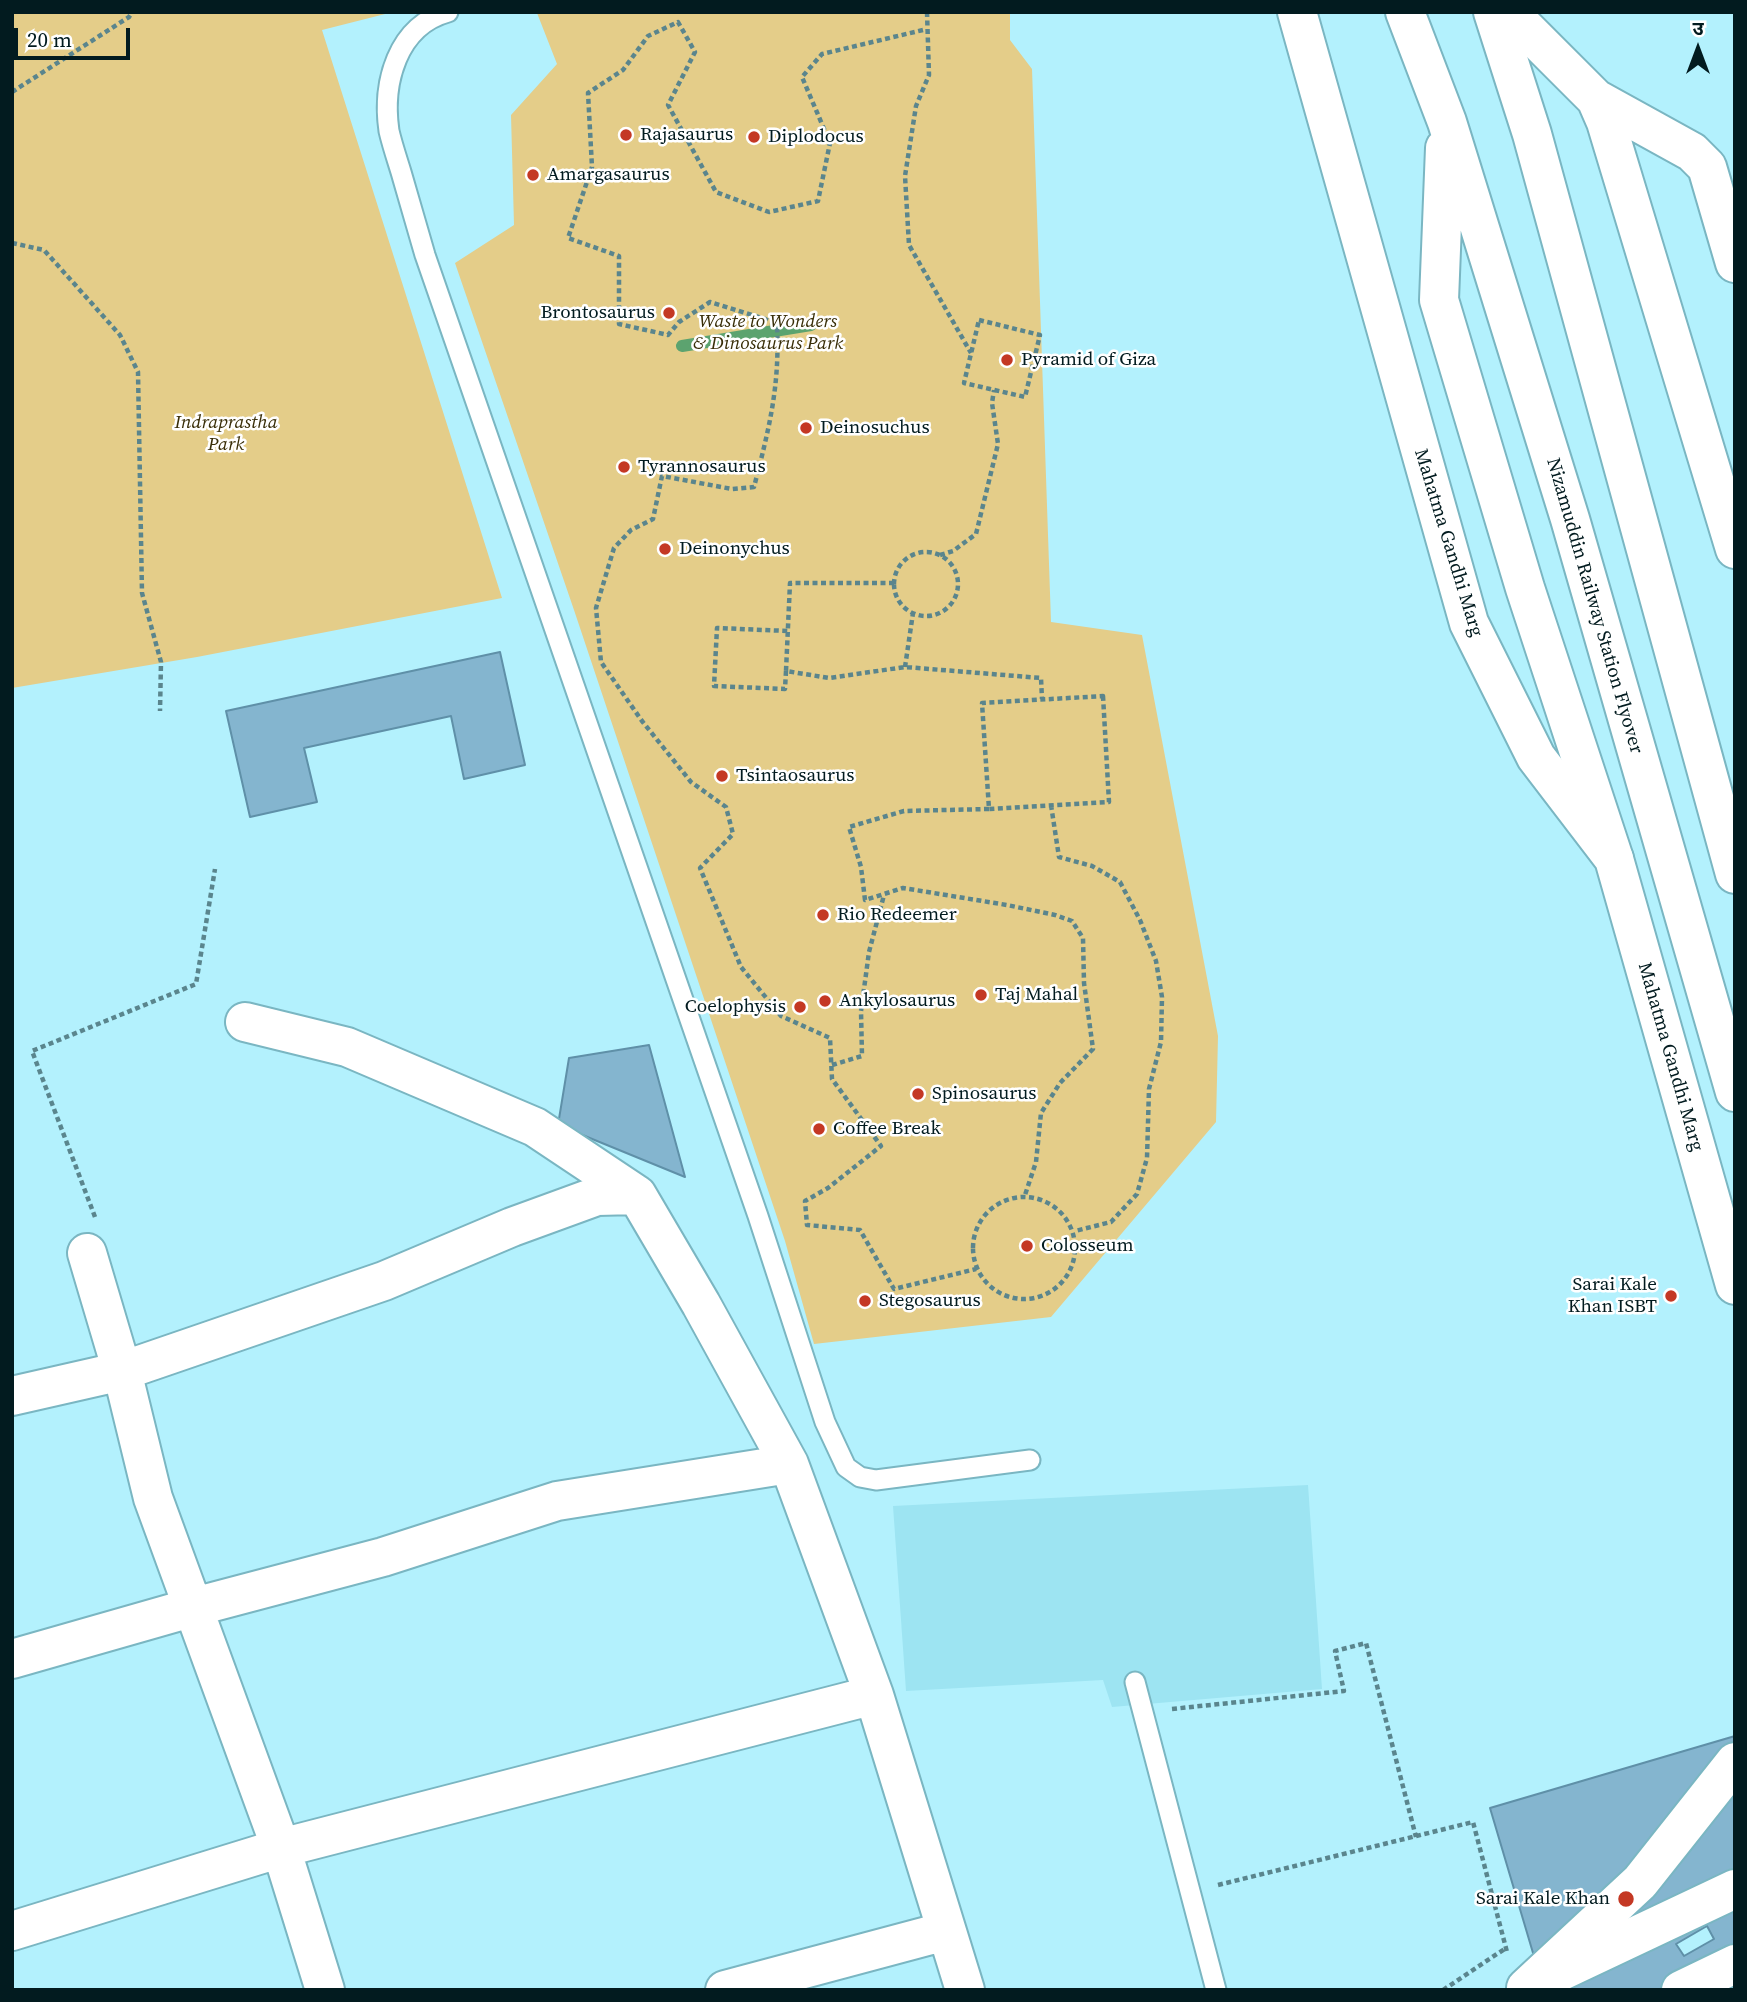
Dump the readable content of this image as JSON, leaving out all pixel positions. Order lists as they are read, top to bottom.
{
  "streets": {
    "main road": ["Mahatma Gandhi Marg", "Nizamuddin Railway Station Flyover"]
  },
  "parks": ["Waste to Wonders & Dinosaurus Park", "Indraprastha Park"],
  "places": [
    "Rajasaurus",
    "Diplodocus",
    "Amargasaurus",
    "Brontosaurus",
    "Pyramid of Giza",
    "Deinosuchus",
    "Tyrannosaurus",
    "Deinonychus",
    "Tsintaosaurus",
    "Rio Redeemer",
    "Taj Mahal",
    "Ankylosaurus",
    "Coelophysis",
    "Spinosaurus",
    "Coffee Break",
    "Colosseum",
    "Sarai Kale Khan ISBT",
    "Stegosaurus",
    "Sarai Kale Khan"
  ],
  "scale_bar": "20 m",
  "north": "top"
}
